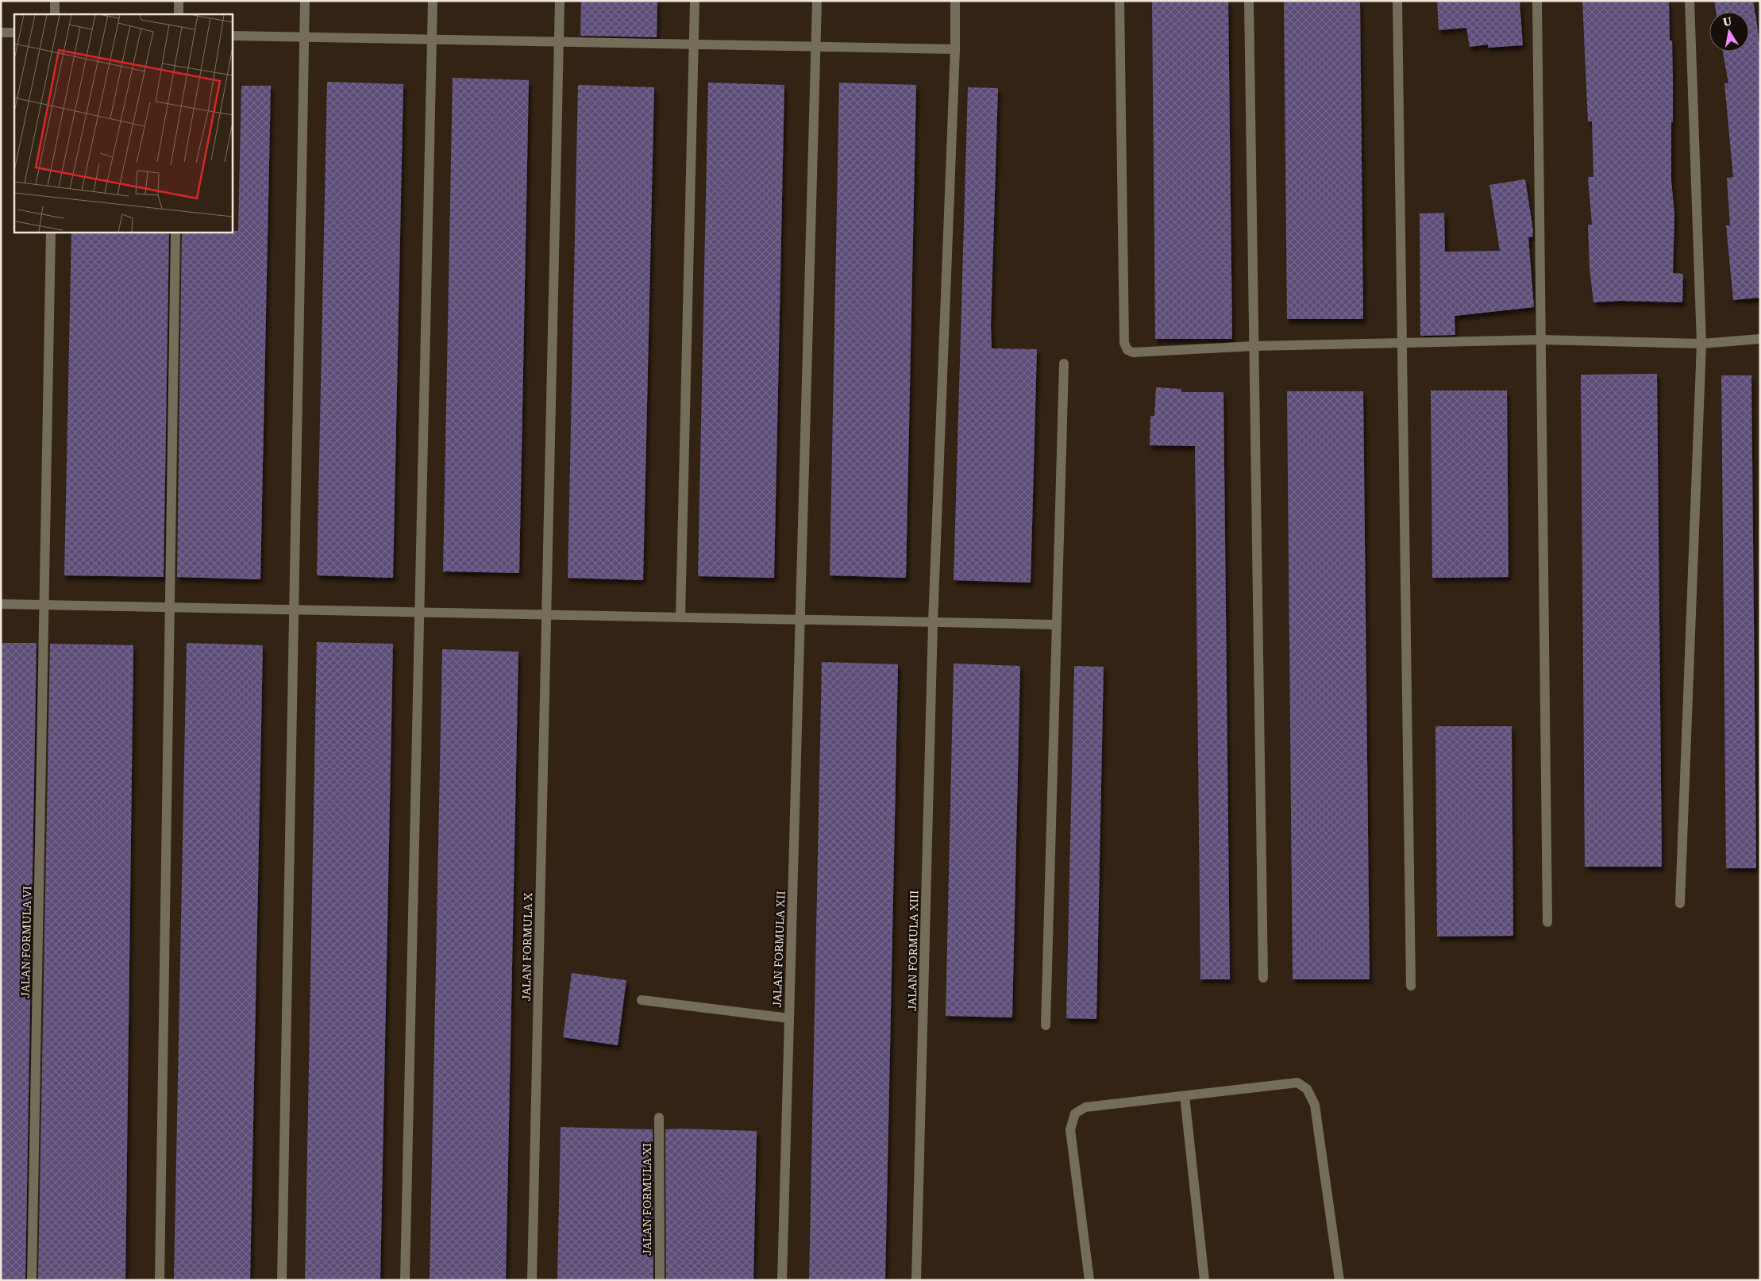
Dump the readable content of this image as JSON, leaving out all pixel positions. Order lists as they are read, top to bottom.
{
  "streets": {
    "street": [
      "JALAN FORMULA VI",
      "JALAN FORMULA X",
      "JALAN FORMULA XII",
      "JALAN FORMULA XIII",
      "JALAN FORMULA XI"
    ]
  },
  "north": "top"
}
